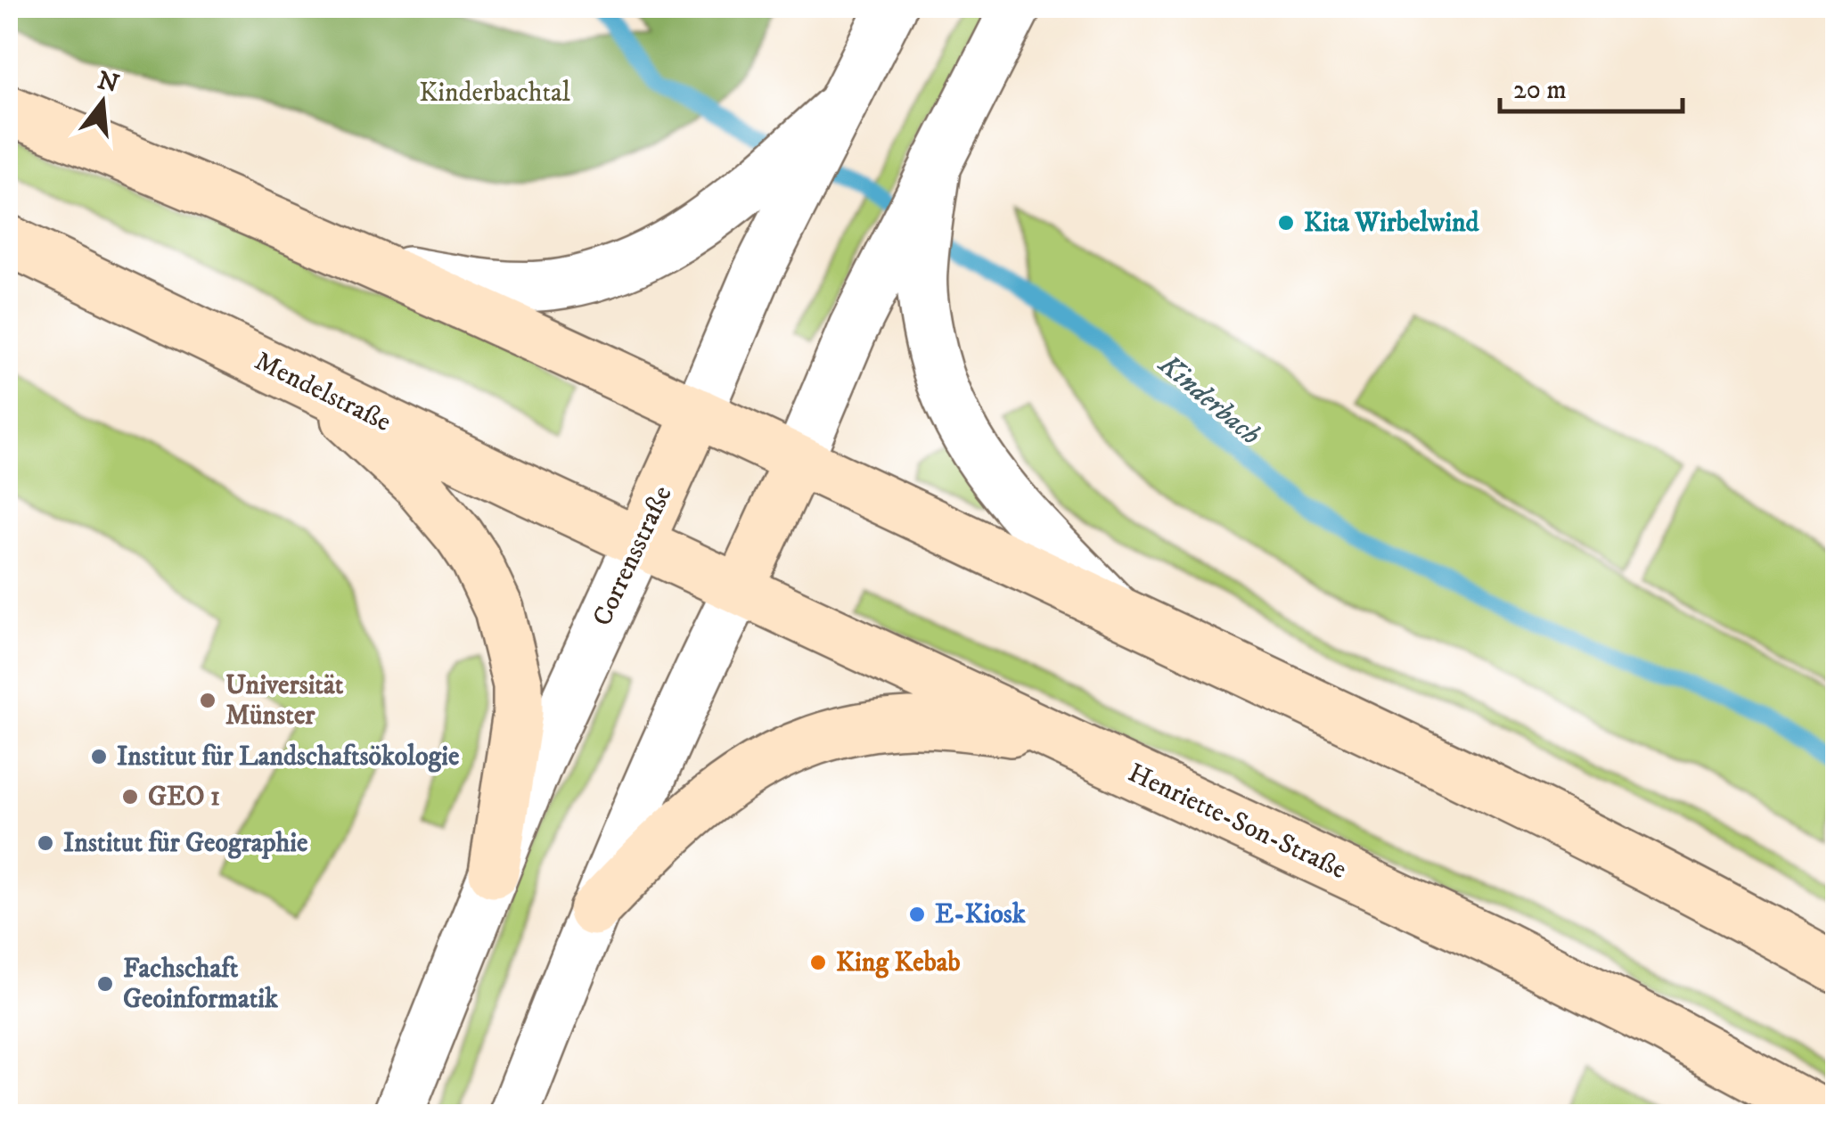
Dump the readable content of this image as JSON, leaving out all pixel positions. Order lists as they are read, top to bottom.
{
  "streets": {
    "main road": ["Mendelstraße", "Corrensstraße", "Henriette-Son-Straße"]
  },
  "crossings": [
    ["Mendelstraße", "Corrensstraße"],
    ["Mendelstraße", "Henriette-Son-Straße"],
    ["Corrensstraße", "Henriette-Son-Straße"]
  ],
  "water": ["Kinderbach"],
  "parks": ["Kinderbachtal"],
  "places": [
    "Kita Wirbelwind",
    "Universität Münster",
    "Institut für Landschaftsökologie",
    "GEO 1",
    "Institut für Geographie",
    "E-Kiosk",
    "King Kebab",
    "Fachschaft Geoinformatik"
  ],
  "scale_bar": "20 m",
  "north": "top"
}
